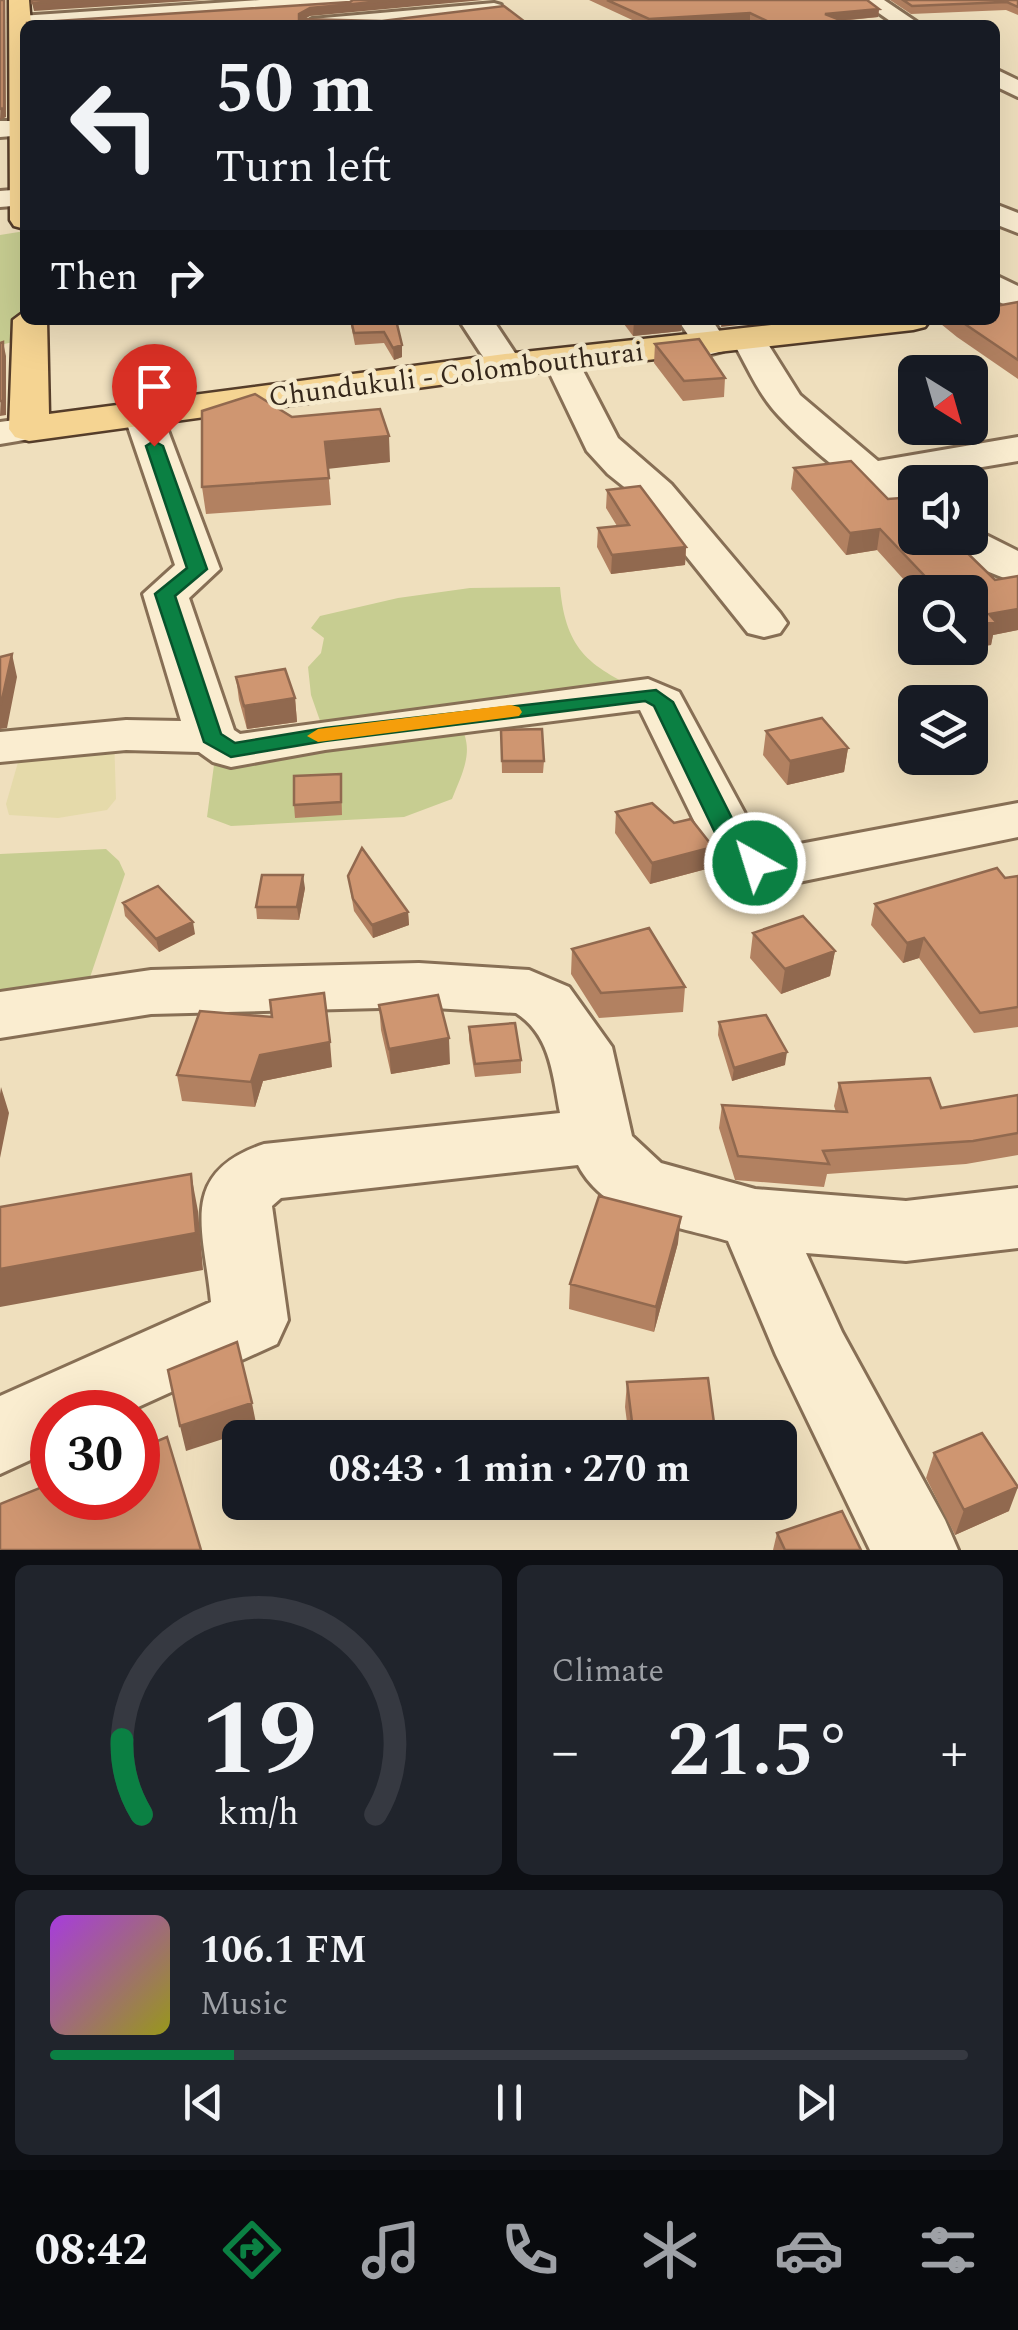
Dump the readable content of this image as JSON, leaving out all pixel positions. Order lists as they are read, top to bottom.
{
  "streets": {
    "main road": ["Chundukuli - Colombouthurai"]
  },
  "north": "bottom right",
  "page": {
    "turn": ["50 m", "Turn left"],
    "then": "Then",
    "limit": "30",
    "trip": "08:43 · 1 min · 270 m",
    "tile": "Climate",
    "heat": ["−", "21.5°", "+"],
    "song": ["106.1 FM", "Music"],
    "tabs": "08:42",
    "gauge": ["19", "km/h"]
  }
}
